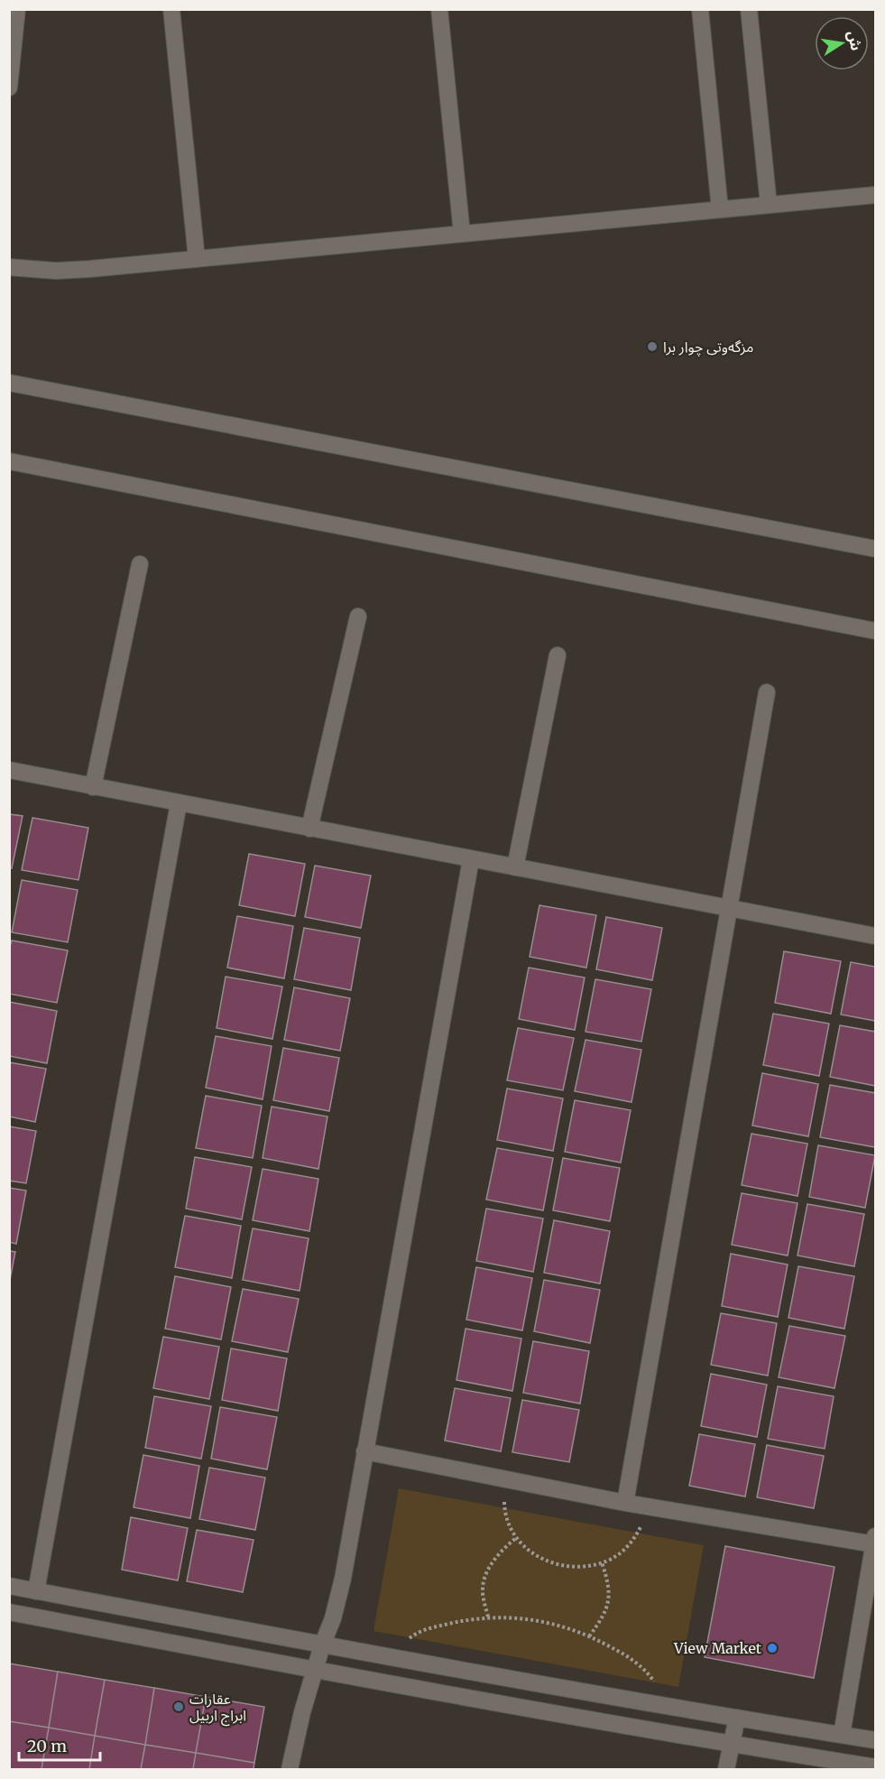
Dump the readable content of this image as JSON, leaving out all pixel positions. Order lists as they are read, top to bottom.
{
  "places": ["مزگەوتی چوار برا", "View Market", "عقارات ابراج اربیل"],
  "scale_bar": "20 m",
  "north": "right"
}
